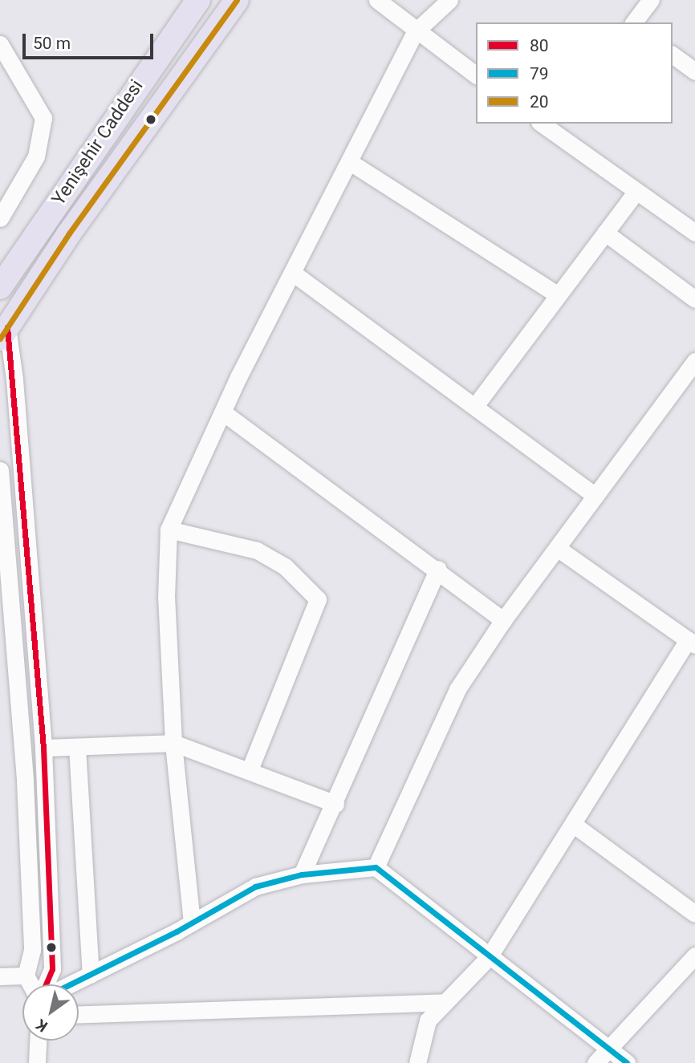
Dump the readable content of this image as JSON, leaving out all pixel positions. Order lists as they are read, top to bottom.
{
  "streets": {
    "highway": ["Yenişehir Caddesi"]
  },
  "lines": ["transit line 20", "transit line 80", "transit line 79"],
  "legend": ["80", "79", "20"],
  "scale_bar": "50 m",
  "north": "bottom left"
}
